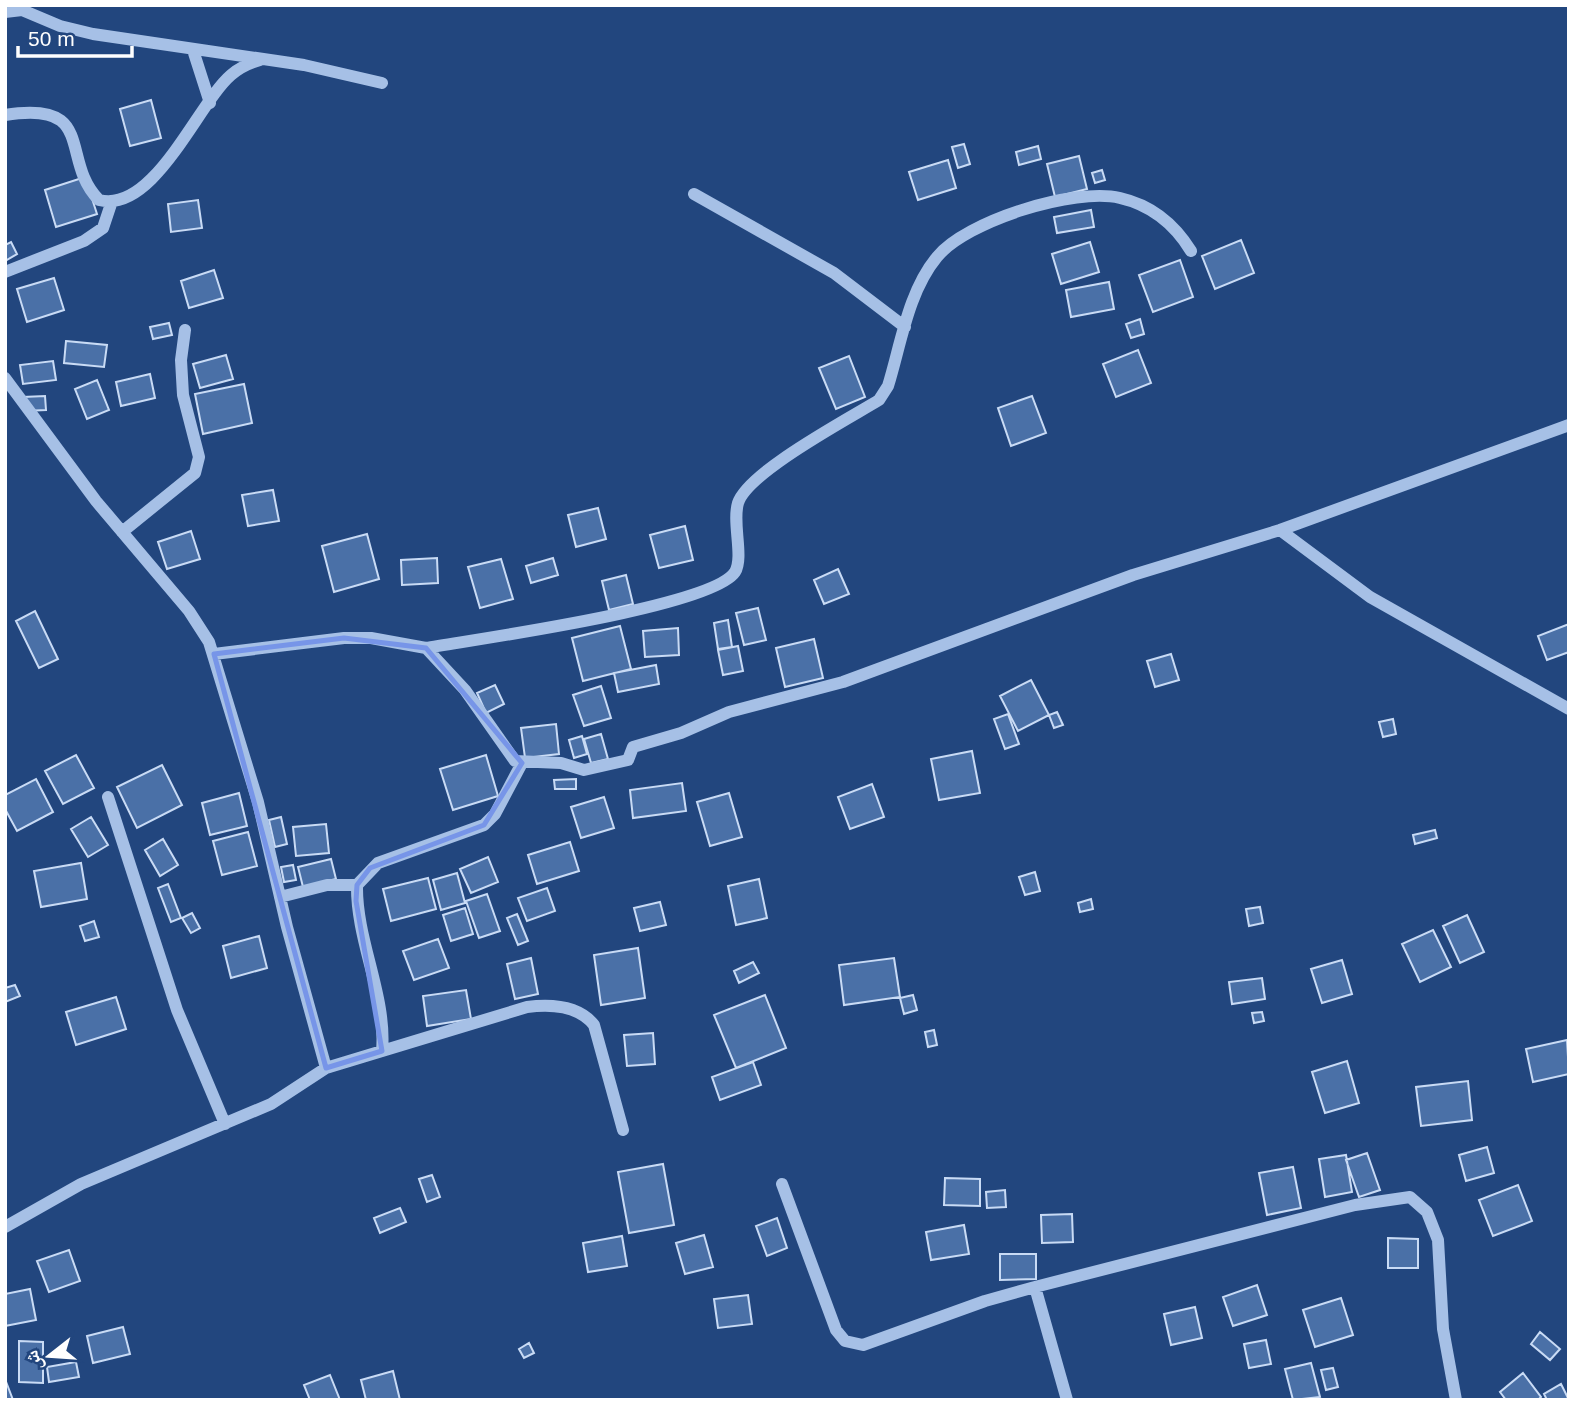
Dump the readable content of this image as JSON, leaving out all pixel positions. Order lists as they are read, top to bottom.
{
  "scale_bar": "50 m",
  "north": "left"
}
